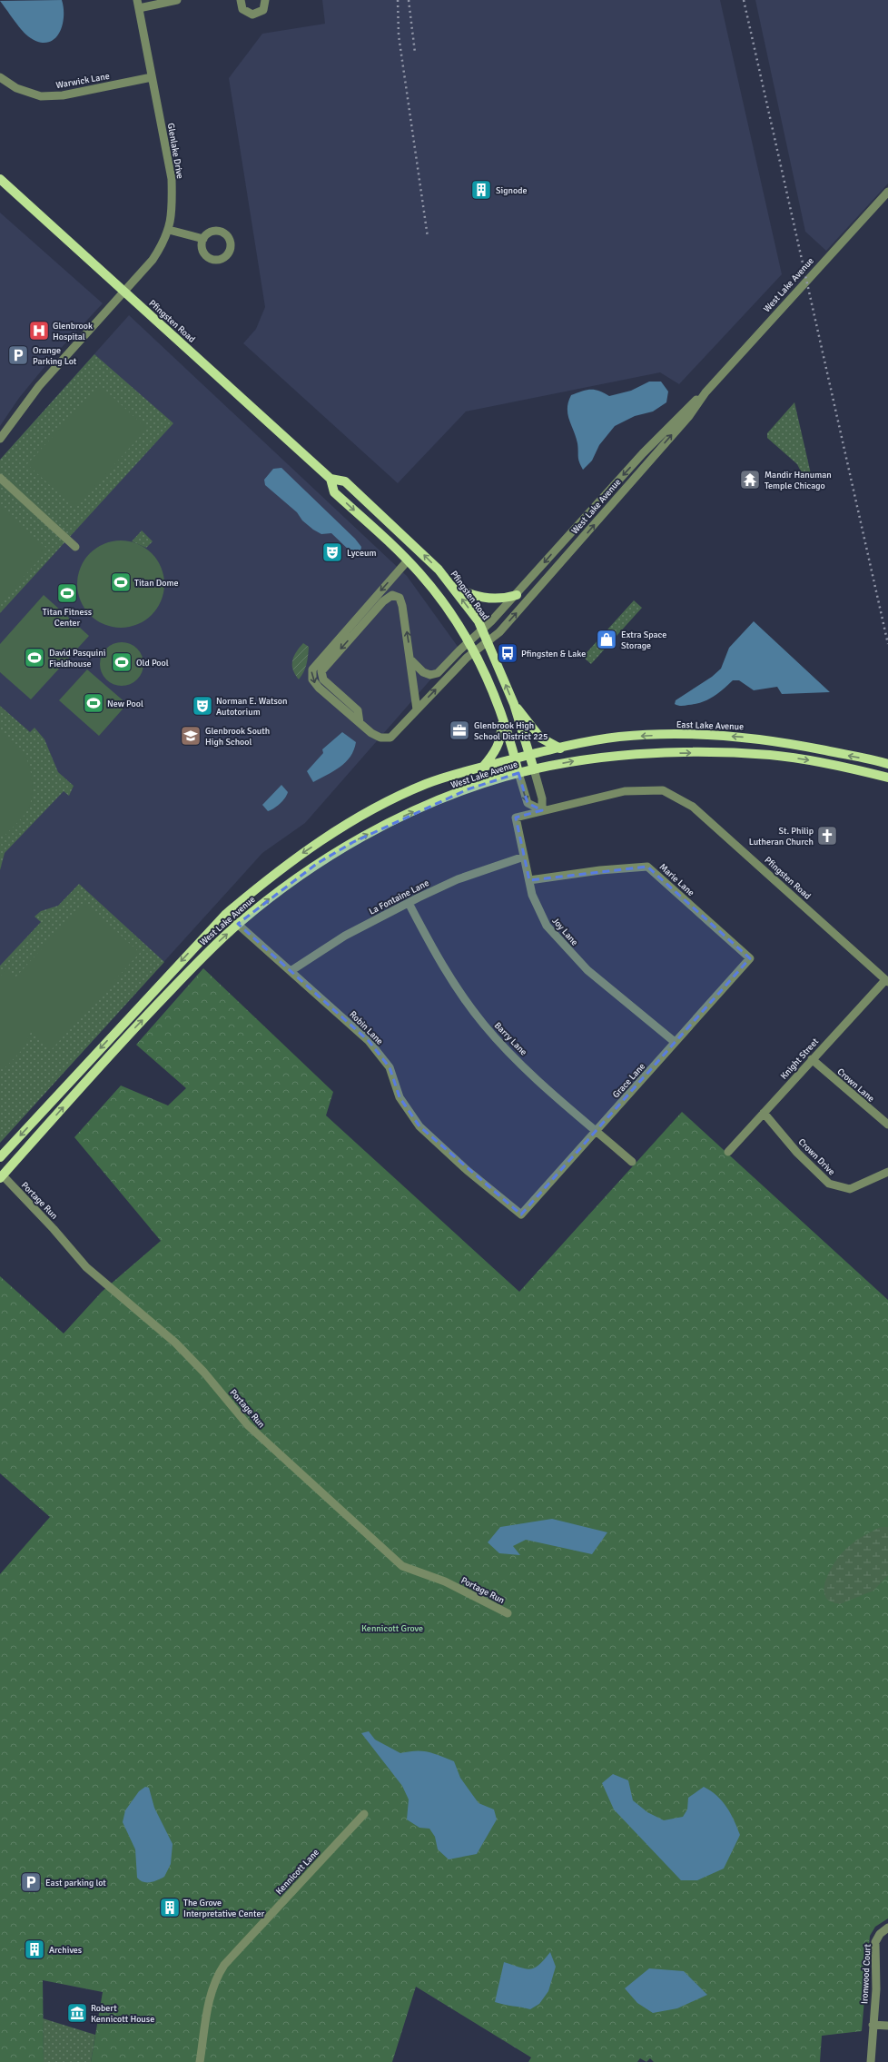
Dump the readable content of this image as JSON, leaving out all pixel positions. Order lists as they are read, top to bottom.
{
  "streets": {
    "main road": ["West Lake Avenue", "Pfingsten Road", "East Lake Avenue"],
    "street": [
      "Warwick Lane",
      "Glenlake Drive",
      "Marie Lane",
      "La Fontaine Lane",
      "Joy Lane",
      "Robin Lane",
      "Barry Lane",
      "Knight Street",
      "Grace Lane",
      "Crown Lane",
      "Crown Drive",
      "Portage Run",
      "Kennicott Lane",
      "Ironwood Court"
    ]
  },
  "crossings": [
    ["Warwick Lane", "Glenlake Drive"],
    ["Glenlake Drive", "Pfingsten Road"],
    ["West Lake Avenue", "Pfingsten Road"],
    ["West Lake Avenue", "East Lake Avenue"],
    ["West Lake Avenue", "Robin Lane"],
    ["West Lake Avenue", "Portage Run"],
    ["Pfingsten Road", "East Lake Avenue"],
    ["Pfingsten Road", "Joy Lane"],
    ["Pfingsten Road", "Knight Street"],
    ["Marie Lane", "Joy Lane"],
    ["Marie Lane", "Grace Lane"],
    ["La Fontaine Lane", "Joy Lane"],
    ["La Fontaine Lane", "Robin Lane"],
    ["La Fontaine Lane", "Barry Lane"],
    ["Joy Lane", "Grace Lane"],
    ["Robin Lane", "Grace Lane"],
    ["Barry Lane", "Grace Lane"],
    ["Knight Street", "Crown Lane"],
    ["Knight Street", "Crown Drive"]
  ],
  "parks": ["Kennicott Grove"],
  "places": {
    "building": ["Signode", "The Grove Interpretative Center", "Archives"],
    "hospital": ["Glenbrook Hospital"],
    "parking": ["Orange Parking Lot", "East parking lot"],
    "temple": ["Mandir Hanuman Temple Chicago"],
    "theatre": ["Lyceum", "Norman E. Watson Autotorium"],
    "sports": [
      "Titan Dome",
      "Titan Fitness Center",
      "David Pasquini Fieldhouse",
      "Old Pool",
      "New Pool"
    ],
    "shop": ["Extra Space Storage"],
    "bus stop": ["Pfingsten & Lake"],
    "office": ["Glenbrook High School District 225"],
    "school or university": ["Glenbrook South High School"],
    "church": ["St. Philip Lutheran Church"],
    "museum": ["Robert Kennicott House"]
  }
}
